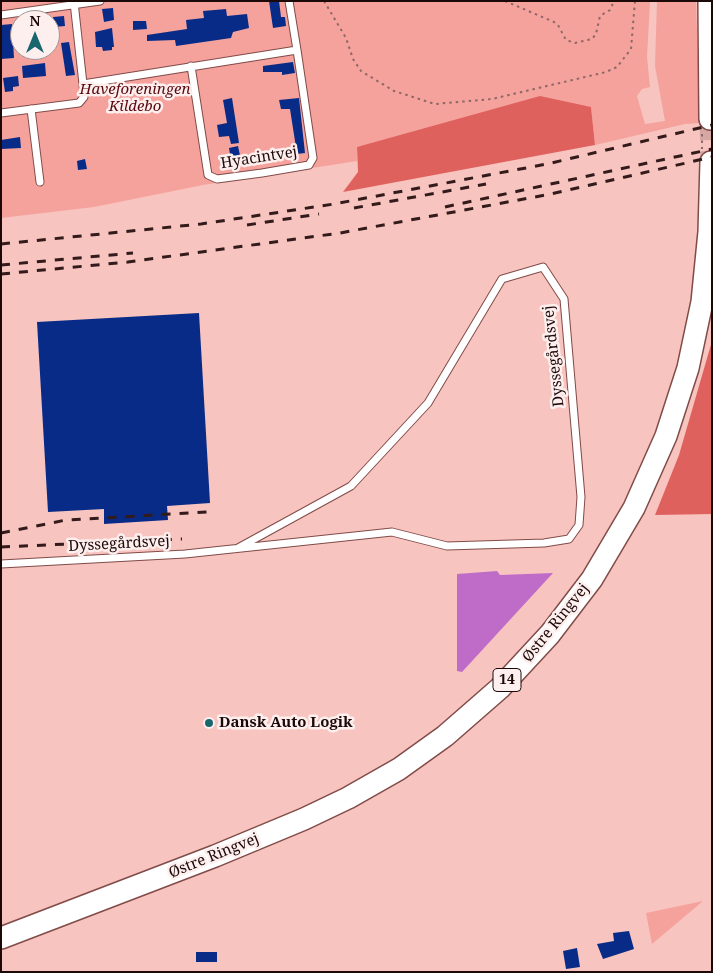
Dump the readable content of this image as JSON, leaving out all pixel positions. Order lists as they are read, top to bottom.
{
  "streets": {
    "main road": ["Østre Ringvej", "14"],
    "lane": ["Hyacintvej", "Dyssegårdsvej"]
  },
  "parks": ["Haveforeningen Kildebo"],
  "places": ["Dansk Auto Logik"],
  "north": "top"
}
